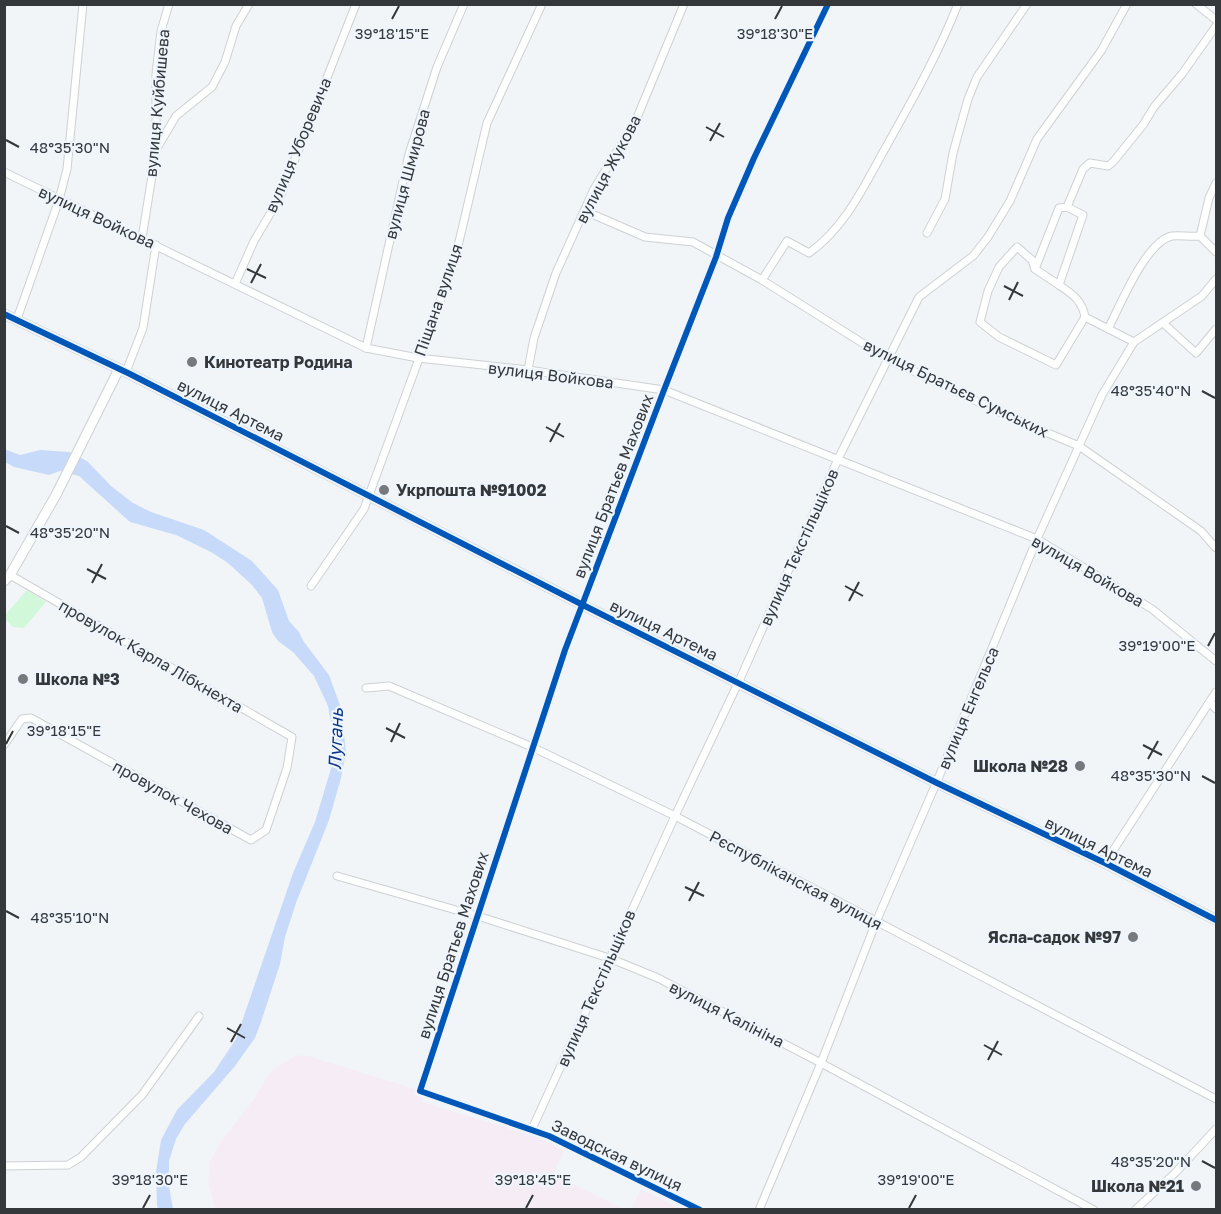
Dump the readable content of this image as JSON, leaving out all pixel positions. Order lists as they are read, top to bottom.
{
  "streets": {
    "street": [
      "вулиця Куйбишева",
      "вулиця Уборевича",
      "вулиця Жукова",
      "вулиця Шмирова",
      "вулиця Войкова",
      "Піщана вулиця",
      "вулиця Братьєв Сумських",
      "вулиця Артема",
      "вулиця Братьєв Махових",
      "вулиця Тєкстільщіков",
      "провулок Карла Лібкнехта",
      "вулиця Енгельса",
      "провулок Чехова",
      "Рєспубліканская вулиця",
      "вулиця Калініна",
      "Заводская вулиця"
    ]
  },
  "crossings": [
    ["вулиця Куйбишева", "вулиця Войкова"],
    ["вулиця Уборевича", "вулиця Войкова"],
    ["вулиця Жукова", "вулиця Войкова"],
    ["вулиця Жукова", "вулиця Братьєв Сумських"],
    ["вулиця Шмирова", "вулиця Войкова"],
    ["вулиця Войкова", "Піщана вулиця"],
    ["вулиця Войкова", "вулиця Братьєв Махових"],
    ["вулиця Войкова", "вулиця Тєкстільщіков"],
    ["вулиця Войкова", "вулиця Енгельса"],
    ["Піщана вулиця", "вулиця Артема"],
    ["вулиця Братьєв Сумських", "вулиця Братьєв Махових"],
    ["вулиця Братьєв Сумських", "вулиця Тєкстільщіков"],
    ["вулиця Братьєв Сумських", "вулиця Енгельса"],
    ["вулиця Артема", "вулиця Братьєв Махових"],
    ["вулиця Артема", "вулиця Тєкстільщіков"],
    ["вулиця Артема", "вулиця Енгельса"],
    ["вулиця Братьєв Махових", "Рєспубліканская вулиця"],
    ["вулиця Братьєв Махових", "вулиця Калініна"],
    ["вулиця Братьєв Махових", "Заводская вулиця"],
    ["вулиця Тєкстільщіков", "Рєспубліканская вулиця"],
    ["вулиця Тєкстільщіков", "вулиця Калініна"],
    ["вулиця Тєкстільщіков", "Заводская вулиця"],
    ["провулок Карла Лібкнехта", "провулок Чехова"],
    ["вулиця Енгельса", "Рєспубліканская вулиця"],
    ["вулиця Енгельса", "вулиця Калініна"]
  ],
  "water": ["Лугань"],
  "places": [
    "Кинотеатр Родина",
    "Укрпошта №91002",
    "Школа №3",
    "Школа №28",
    "Ясла-садок №97",
    "Школа №21"
  ],
  "coordinates": [
    "39°18'15\"E",
    "39°18'30\"E",
    "48°35'30\"N",
    "48°35'40\"N",
    "48°35'20\"N",
    "39°19'00\"E",
    "48°35'10\"N",
    "39°18'45\"E"
  ]
}
